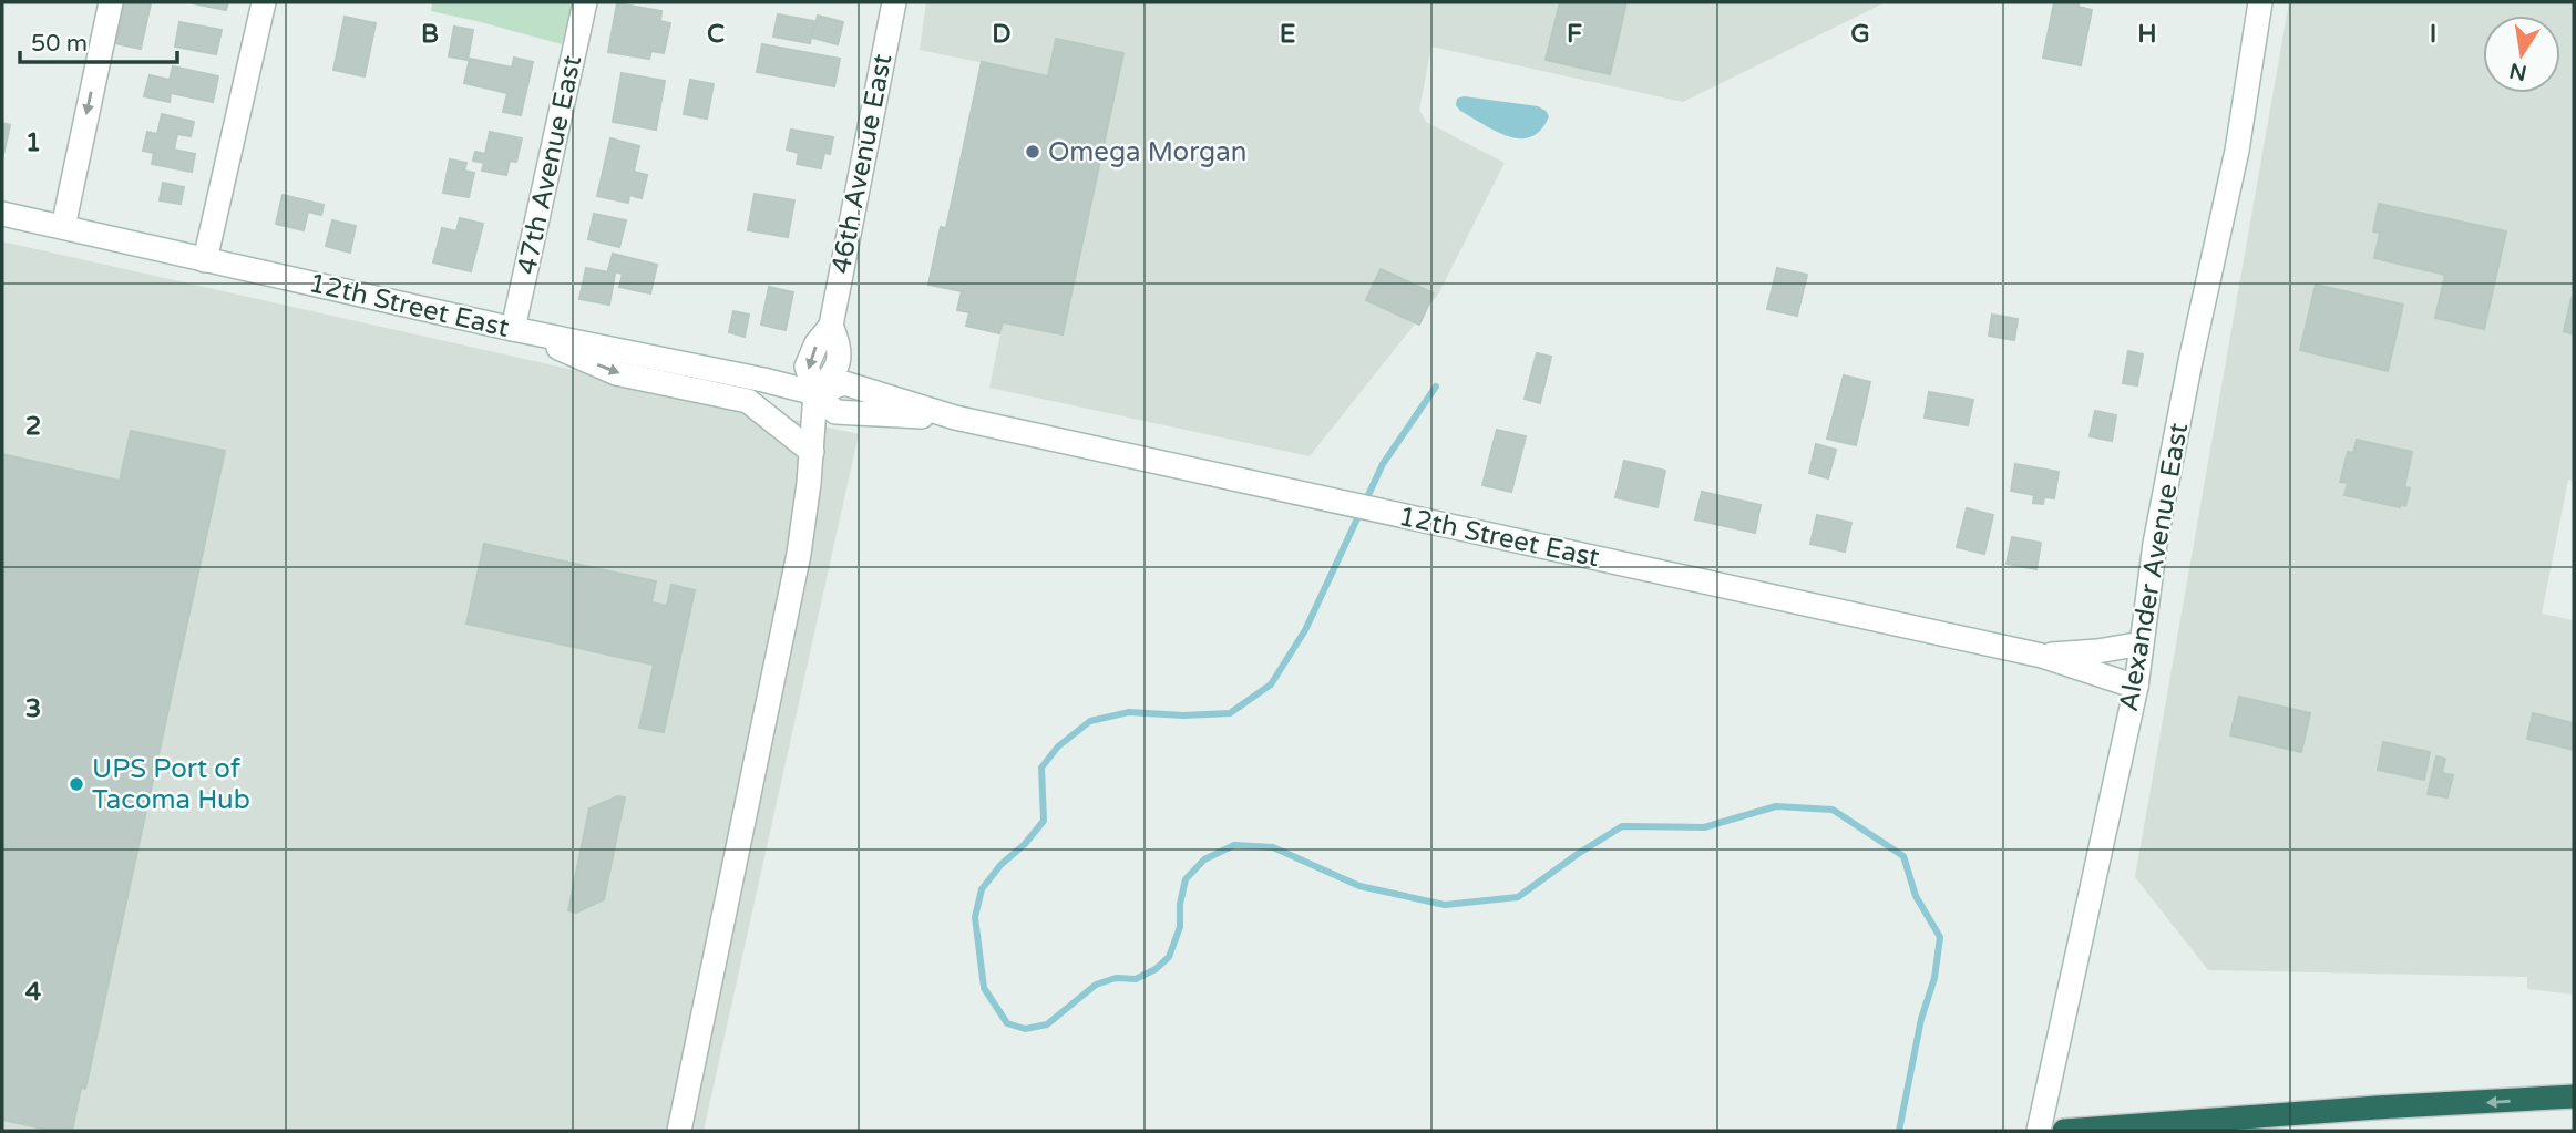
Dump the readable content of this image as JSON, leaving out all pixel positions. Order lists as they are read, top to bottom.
{
  "streets": {
    "street": [
      "46th Avenue East",
      "47th Avenue East",
      "12th Street East",
      "Alexander Avenue East"
    ]
  },
  "crossings": [
    ["46th Avenue East", "12th Street East"],
    ["47th Avenue East", "12th Street East"],
    ["12th Street East", "Alexander Avenue East"]
  ],
  "places": ["Omega Morgan", "UPS Port of Tacoma Hub"],
  "scale_bar": "50 m",
  "north": "bottom",
  "grid": {
    "columns": [
      "B",
      "C",
      "D",
      "E",
      "F",
      "G",
      "H",
      "I"
    ],
    "rows": [
      "1",
      "2",
      "3",
      "4"
    ]
  }
}
